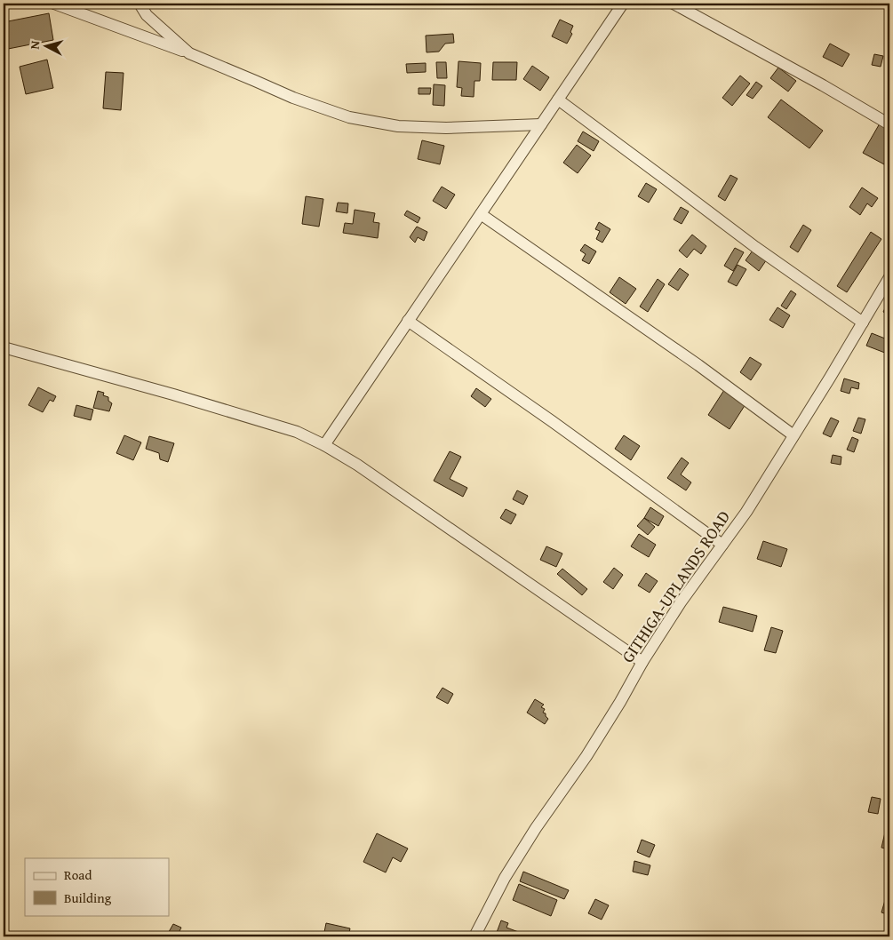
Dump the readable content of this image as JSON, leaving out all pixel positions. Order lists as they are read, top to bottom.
{
  "streets": {
    "street": ["GITHIGA-UPLANDS ROAD"]
  },
  "legend": ["Road", "Building"],
  "north": "left"
}
